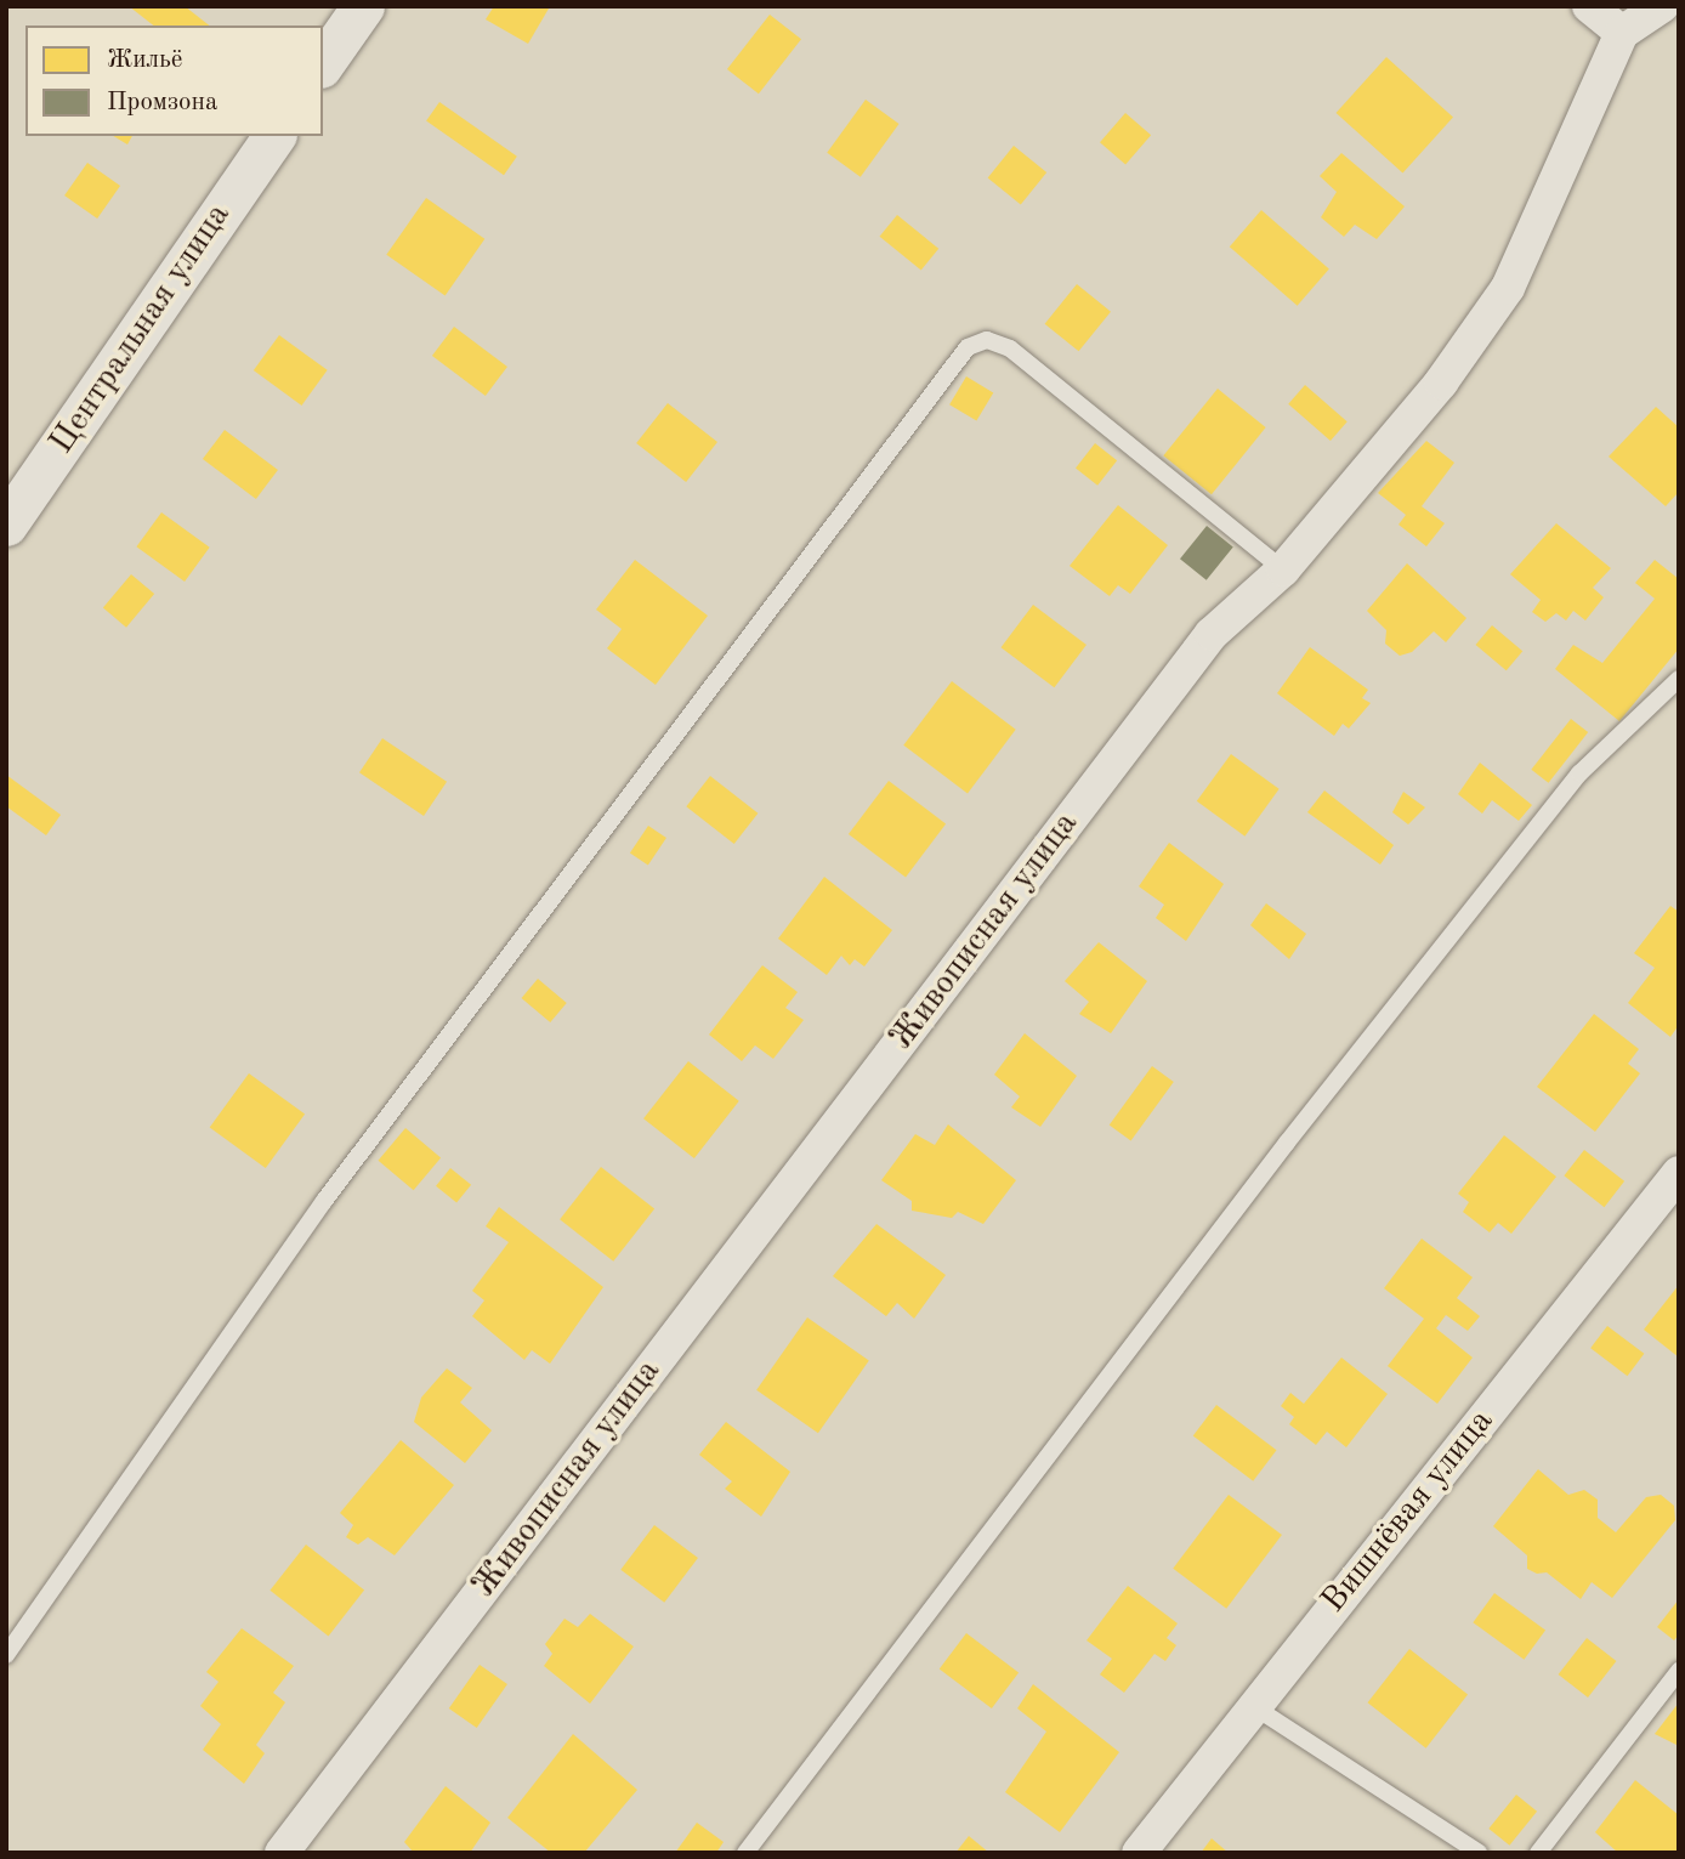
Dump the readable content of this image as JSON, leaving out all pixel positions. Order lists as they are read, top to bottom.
{
  "streets": {
    "street": ["Центральная улица", "Живописная улица", "Вишнёвая улица"]
  },
  "legend": ["Жильё", "Промзона"]
}
